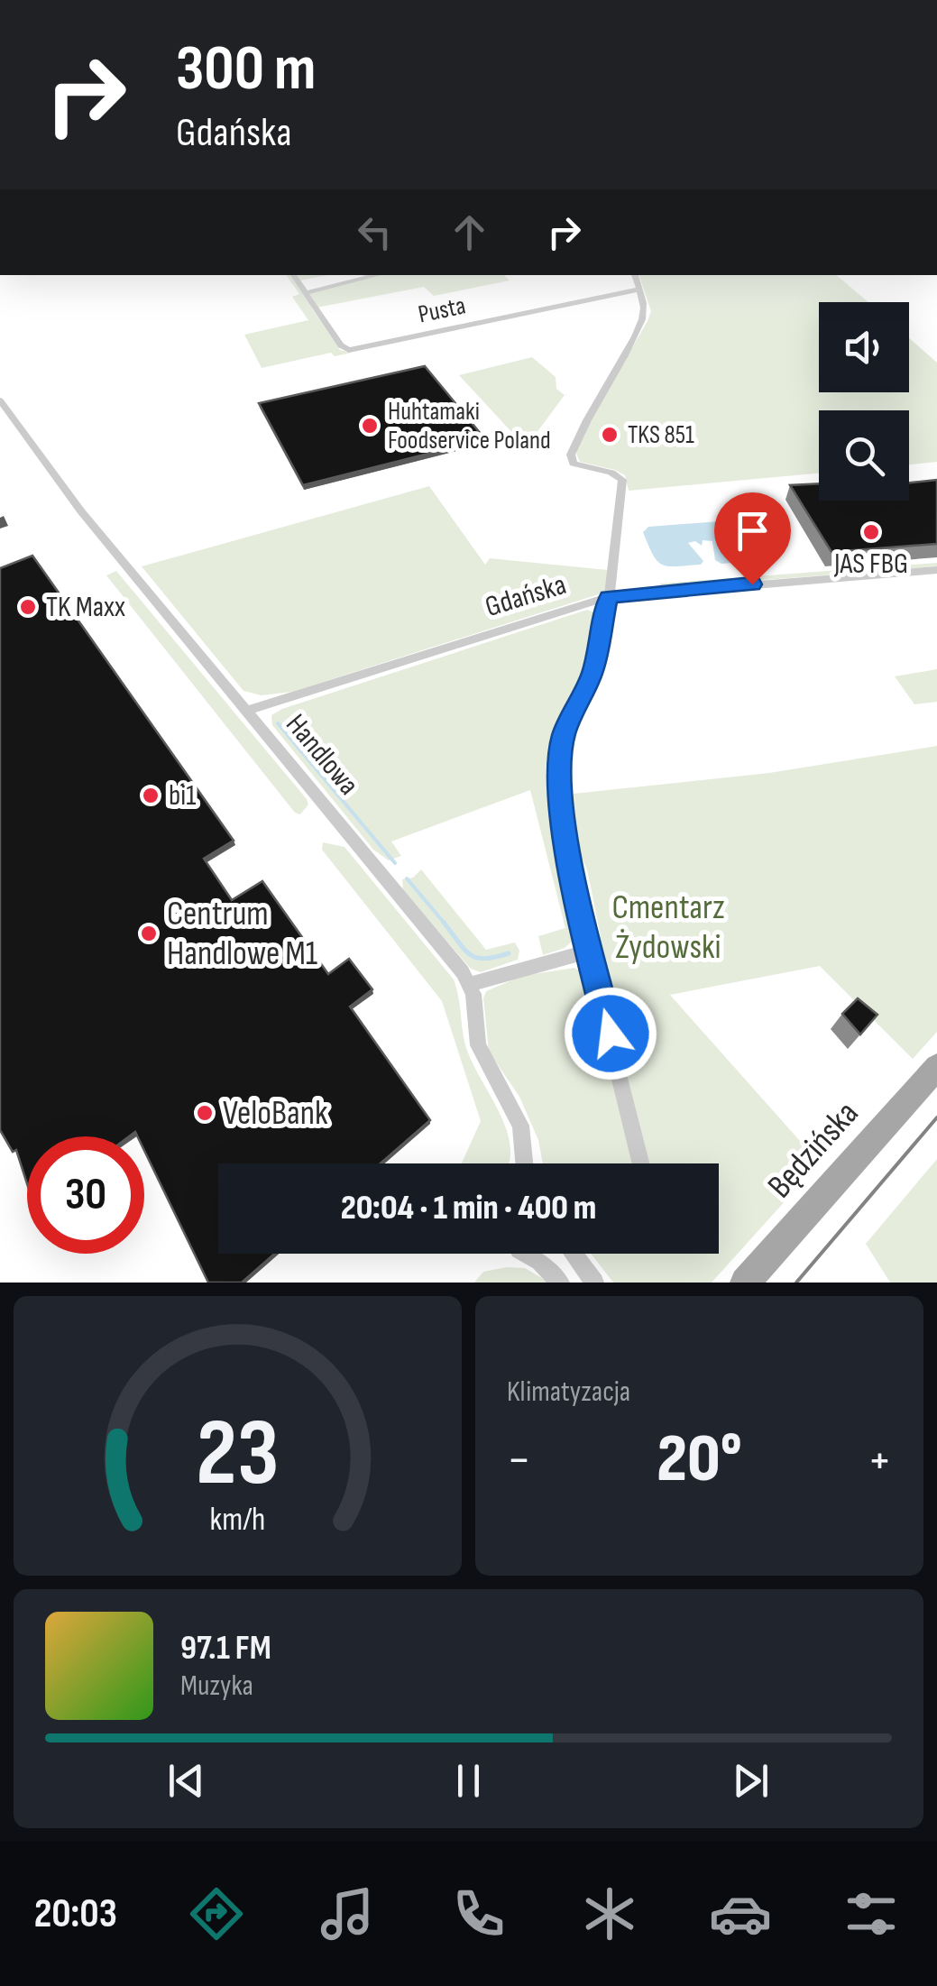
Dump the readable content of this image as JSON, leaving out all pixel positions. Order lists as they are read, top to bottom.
{
  "streets": {
    "main road": ["Będzińska"],
    "street": ["Pusta", "Gdańska", "Handlowa"]
  },
  "crossings": [
    ["Gdańska", "Handlowa"]
  ],
  "parks": ["Cmentarz Żydowski"],
  "places": [
    "Huhtamaki Foodservice Poland",
    "TKS 851",
    "JAS FBG",
    "TK Maxx",
    "bi1",
    "Centrum Handlowe M1",
    "VeloBank"
  ],
  "page": {
    "turn": ["300 m", "Gdańska"],
    "limit": "30",
    "trip": "20:04 · 1 min · 400 m",
    "tile": "Klimatyzacja",
    "heat": ["−", "20°", "+"],
    "song": ["97.1 FM", "Muzyka"],
    "tabs": "20:03",
    "gauge": ["23", "km/h"]
  }
}
